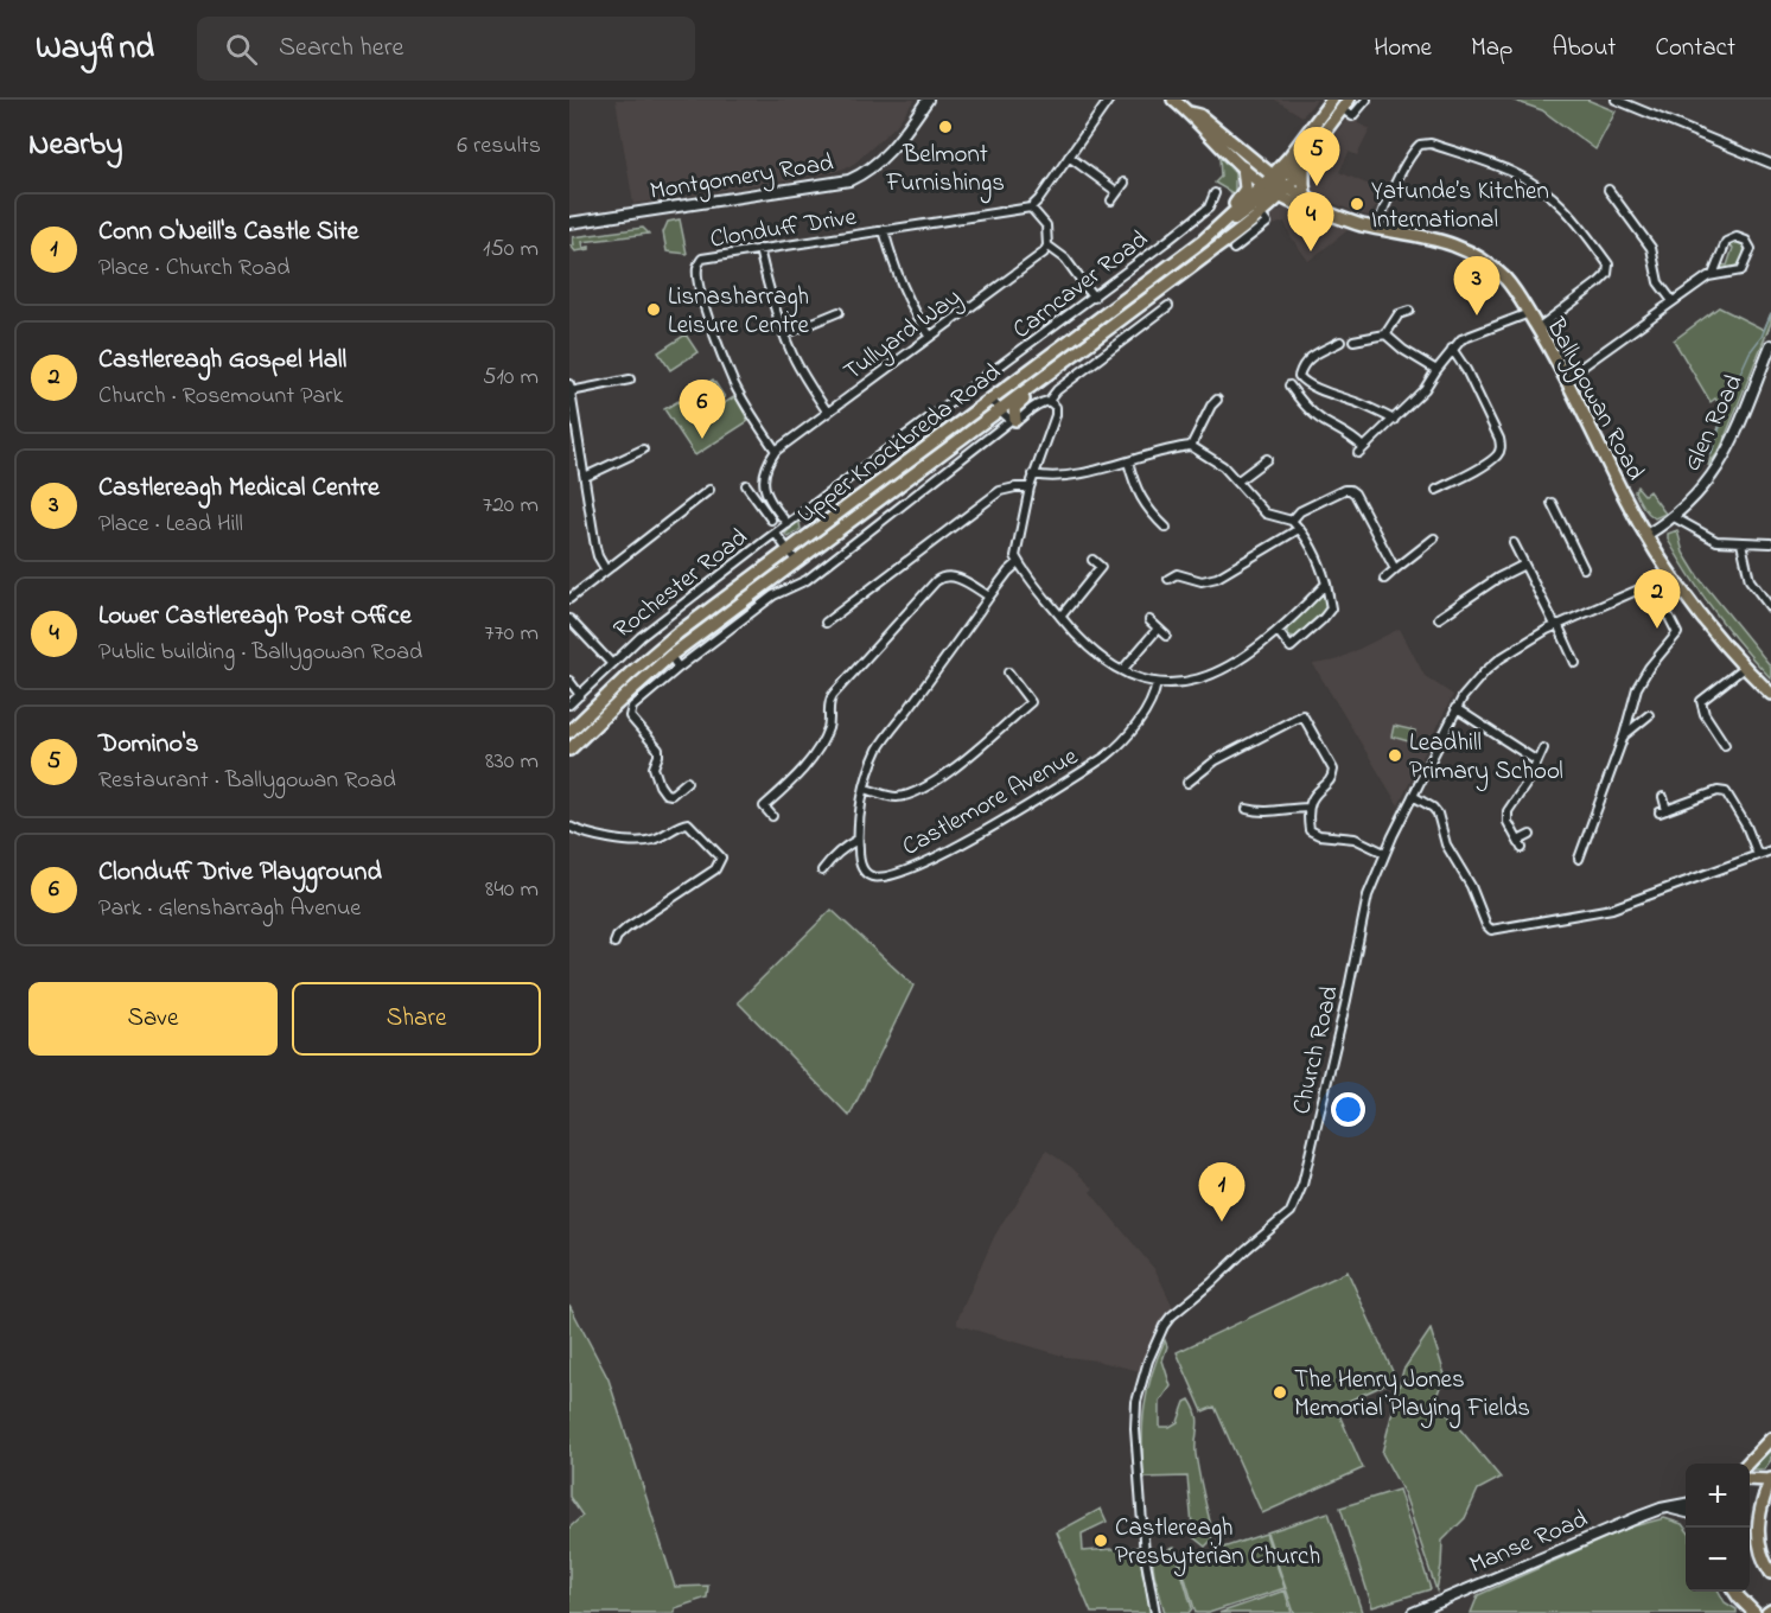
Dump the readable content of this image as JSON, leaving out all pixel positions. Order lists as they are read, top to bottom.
{
  "streets": {
    "main road": ["Ballygowan Road", "Upper Knockbreda Road"],
    "street": [
      "Montgomery Road",
      "Clonduff Drive",
      "Carncaver Road",
      "Tullyard Way",
      "Glen Road",
      "Rochester Road",
      "Castlemore Avenue",
      "Church Road",
      "Manse Road"
    ]
  },
  "crossings": [
    ["Clonduff Drive", "Tullyard Way"],
    ["Carncaver Road", "Rochester Road"],
    ["Ballygowan Road", "Glen Road"],
    ["Ballygowan Road", "Upper Knockbreda Road"],
    ["Ballygowan Road", "Church Road"],
    ["Upper Knockbreda Road", "Rochester Road"]
  ],
  "places": [
    "Belmont Furnishings",
    "Yatunde’s Kitchen International",
    "Lisnasharragh Leisure Centre",
    "Leadhill Primary School",
    "The Henry Jones Memorial Playing Fields",
    "Castlereagh Presbyterian Church"
  ],
  "page": {
    "header": "Wayfind",
    "search": "Search here",
    "nav": [
      "Home",
      "Map",
      "About",
      "Contact"
    ],
    "heading": ["Nearby", "6 results"],
    "pins": [
      "5",
      "4",
      "3",
      "6",
      "2",
      "1"
    ],
    "list": [
      {
        "mark": "1",
        "name": "Conn O'Neill's Castle Site",
        "note": "Place · Church Road",
        "value": "150 m"
      },
      {
        "mark": "2",
        "name": "Castlereagh Gospel Hall",
        "note": "Church · Rosemount Park",
        "value": "510 m"
      },
      {
        "mark": "3",
        "name": "Castlereagh Medical Centre",
        "note": "Place · Lead Hill",
        "value": "720 m"
      },
      {
        "mark": "4",
        "name": "Lower Castlereagh Post Office",
        "note": "Public building · Ballygowan Road",
        "value": "770 m"
      },
      {
        "mark": "5",
        "name": "Domino's",
        "note": "Restaurant · Ballygowan Road",
        "value": "830 m"
      },
      {
        "mark": "6",
        "name": "Clonduff Drive Playground",
        "note": "Park · Glensharragh Avenue",
        "value": "840 m"
      }
    ],
    "buttons": ["Save", "Share"],
    "map_buttons": ["+", "−"]
  }
}
